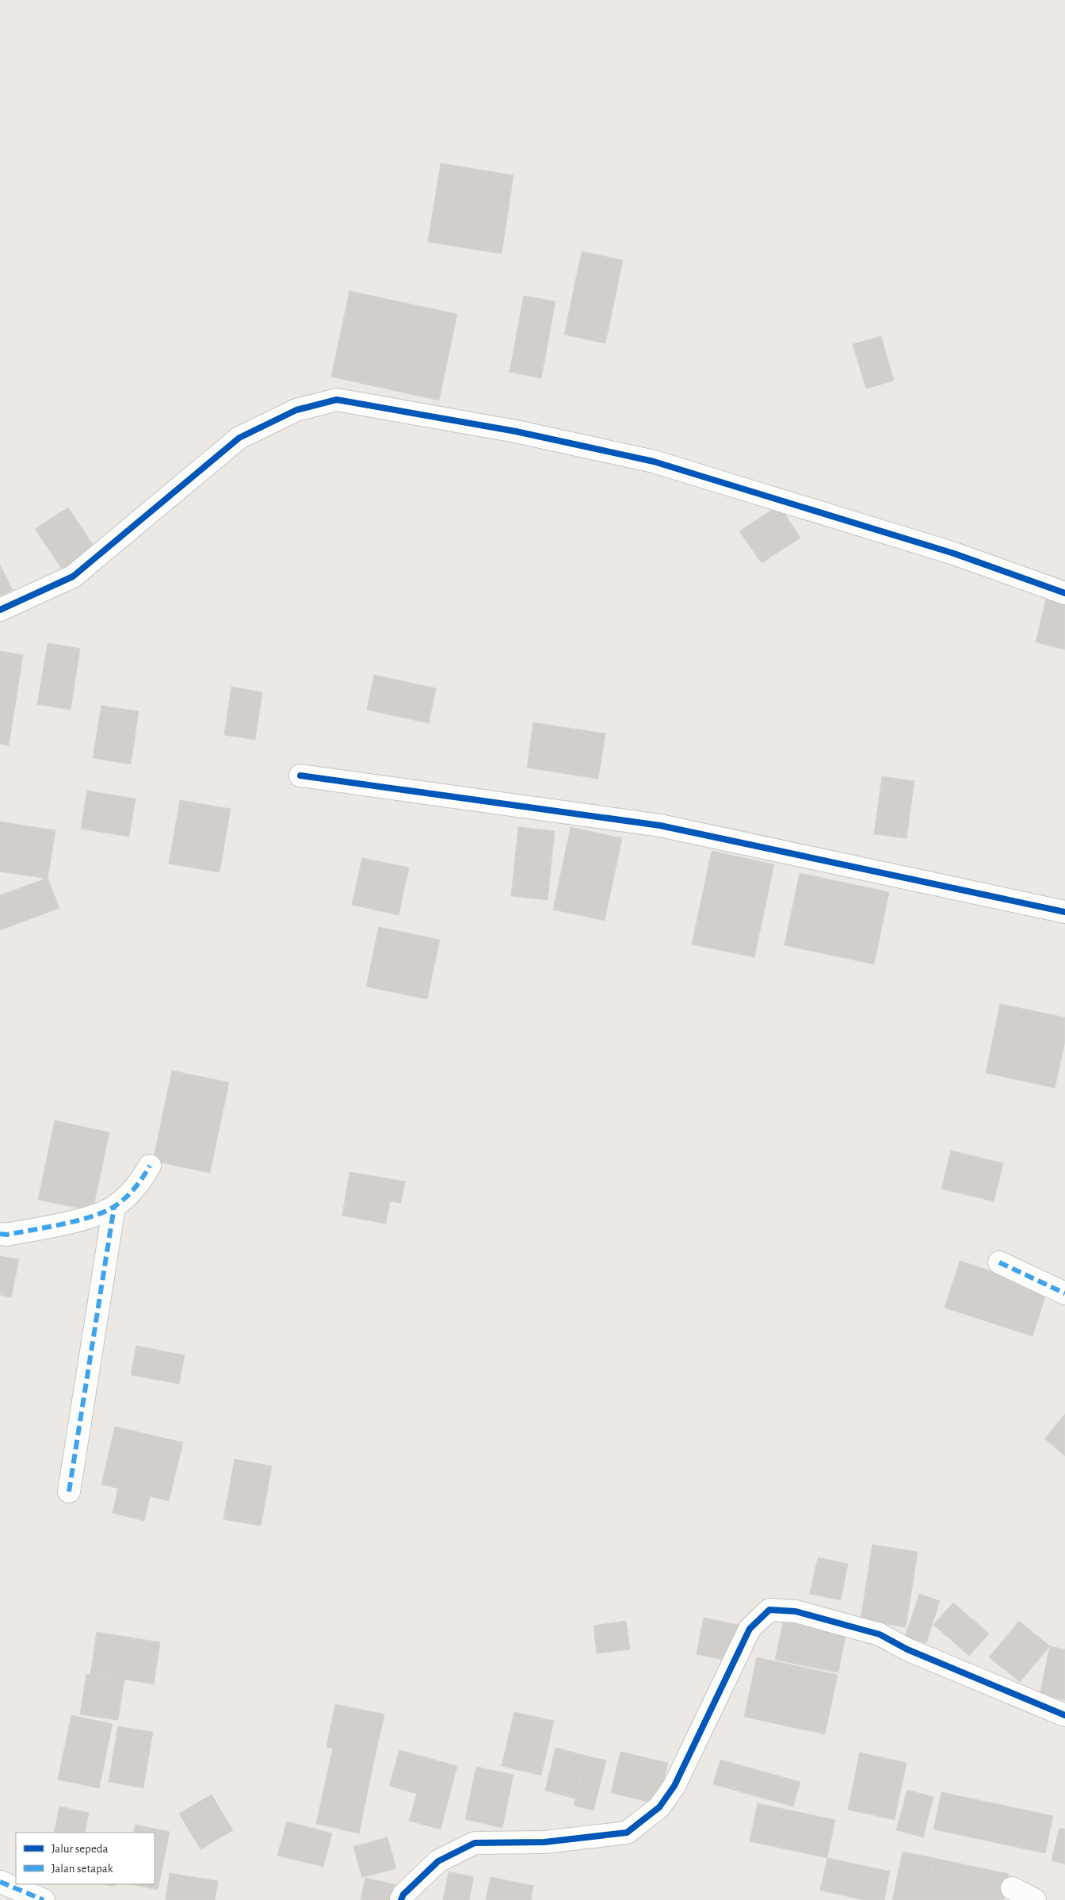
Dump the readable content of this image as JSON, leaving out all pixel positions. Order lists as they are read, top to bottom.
{
  "legend": ["Jalur sepeda", "Jalan setapak"]
}
